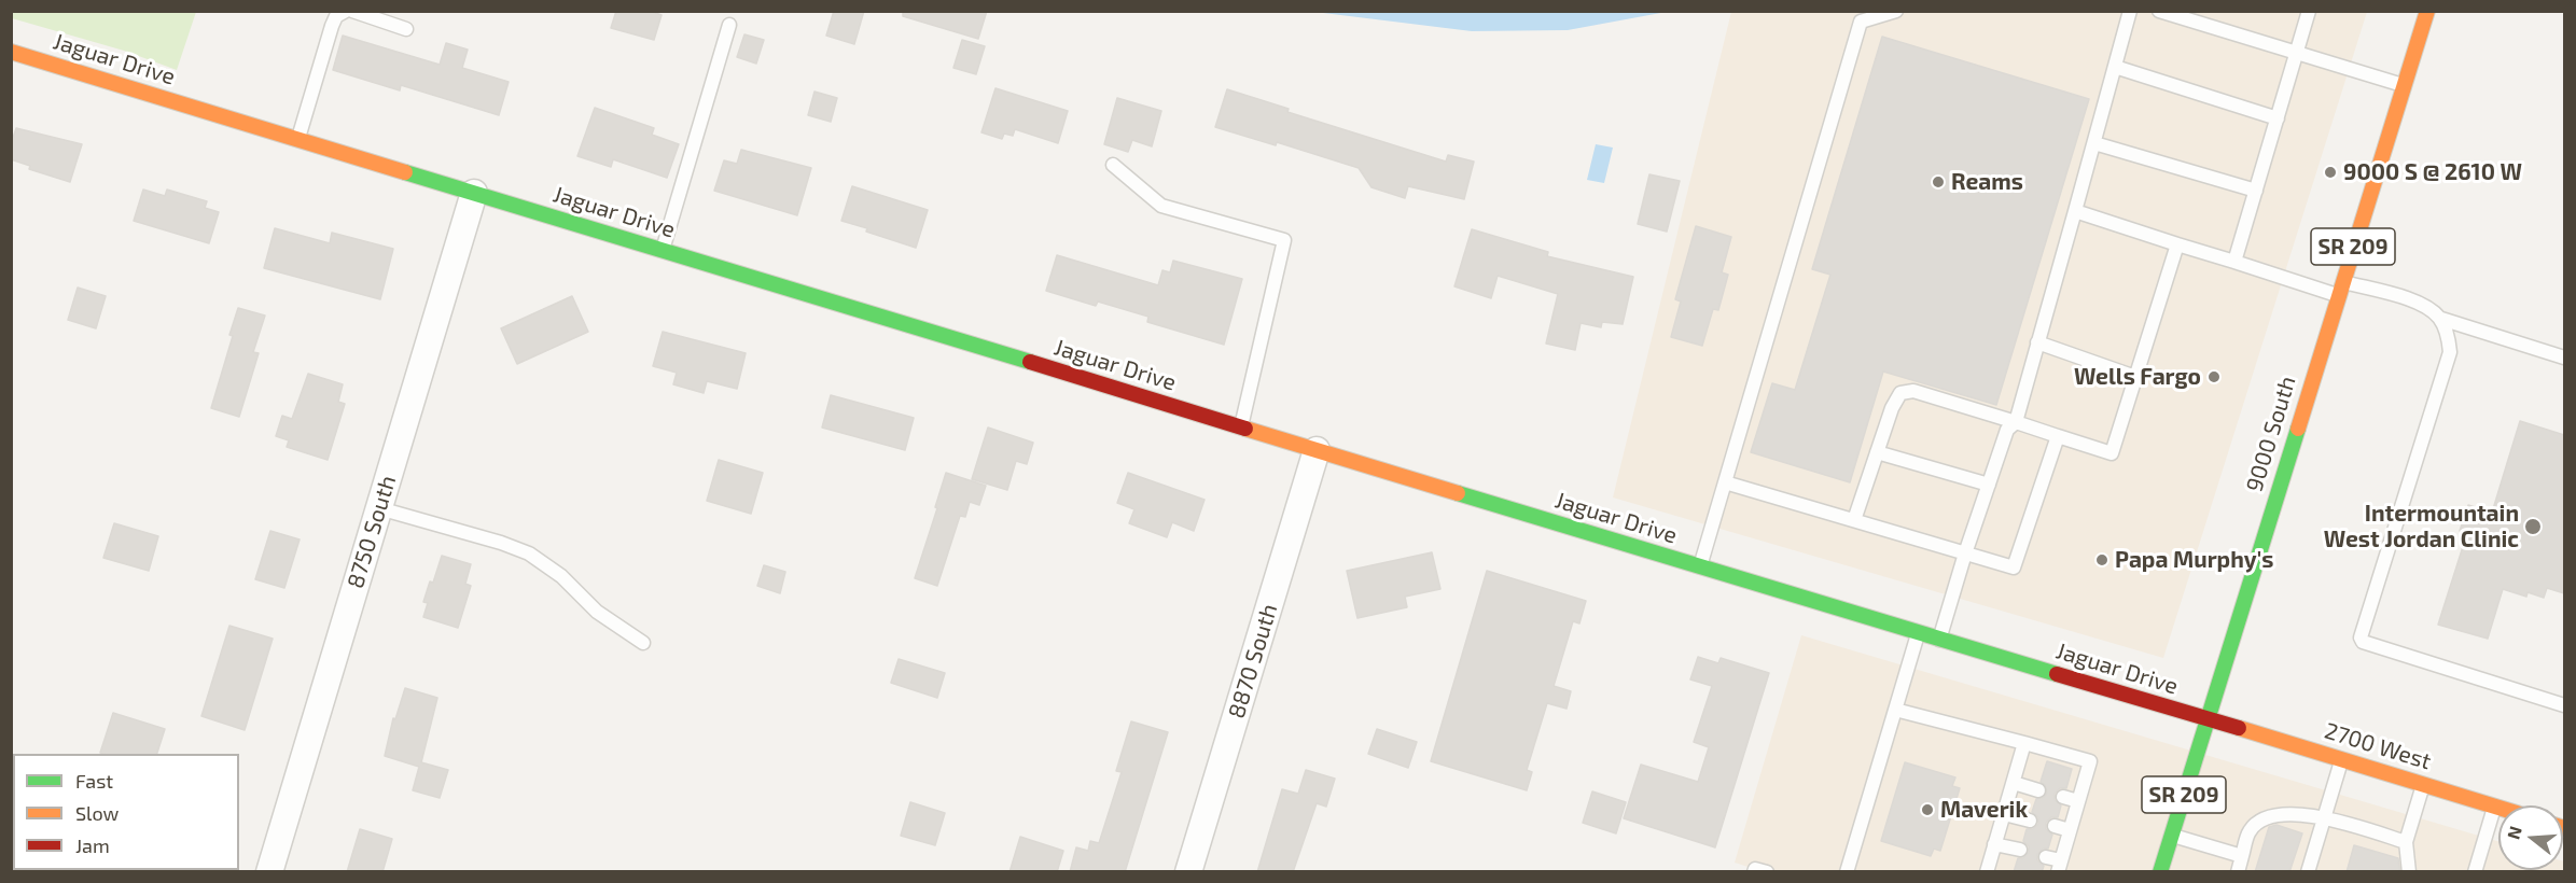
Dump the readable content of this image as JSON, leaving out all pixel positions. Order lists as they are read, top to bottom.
{
  "streets": {
    "main road": [
      "Jaguar Drive",
      "SR 209",
      "9000 South",
      "2700 West"
    ],
    "street": ["8750 South", "8870 South"]
  },
  "crossings": [
    ["Jaguar Drive", "9000 South"],
    ["Jaguar Drive", "8750 South"],
    ["Jaguar Drive", "8870 South"],
    ["Jaguar Drive", "2700 West"],
    ["9000 South", "2700 West"]
  ],
  "places": [
    "9000 S @ 2610 W",
    "Reams",
    "Wells Fargo",
    "Intermountain West Jordan Clinic",
    "Papa Murphy's",
    "Maverik"
  ],
  "legend": ["Fast", "Slow", "Jam"],
  "north": "left"
}
